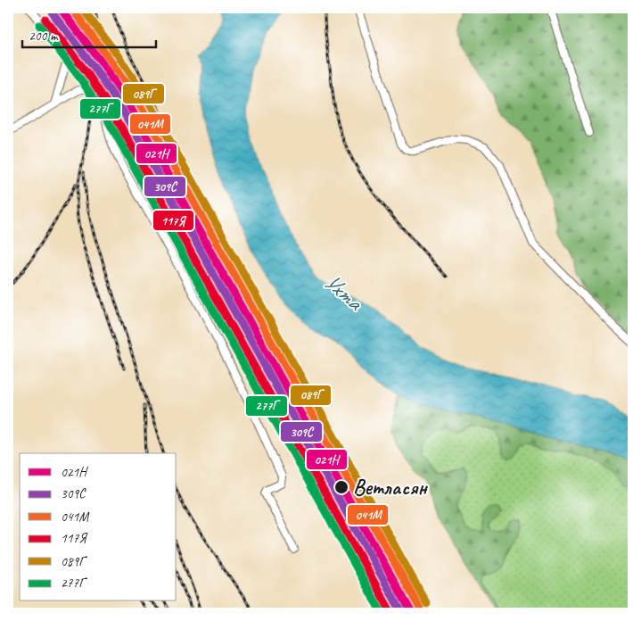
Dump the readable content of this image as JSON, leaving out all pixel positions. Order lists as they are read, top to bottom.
{
  "water": ["Ухта"],
  "places": ["Ветласян"],
  "lines": [
    "transit line 021Н",
    "transit line 041М",
    "transit line 089Г",
    "transit line 309С",
    "transit line 117Я",
    "transit line 277Г"
  ],
  "legend": [
    "021Н",
    "309С",
    "041М",
    "117Я",
    "089Г",
    "277Г"
  ],
  "scale_bar": "200 m"
}
